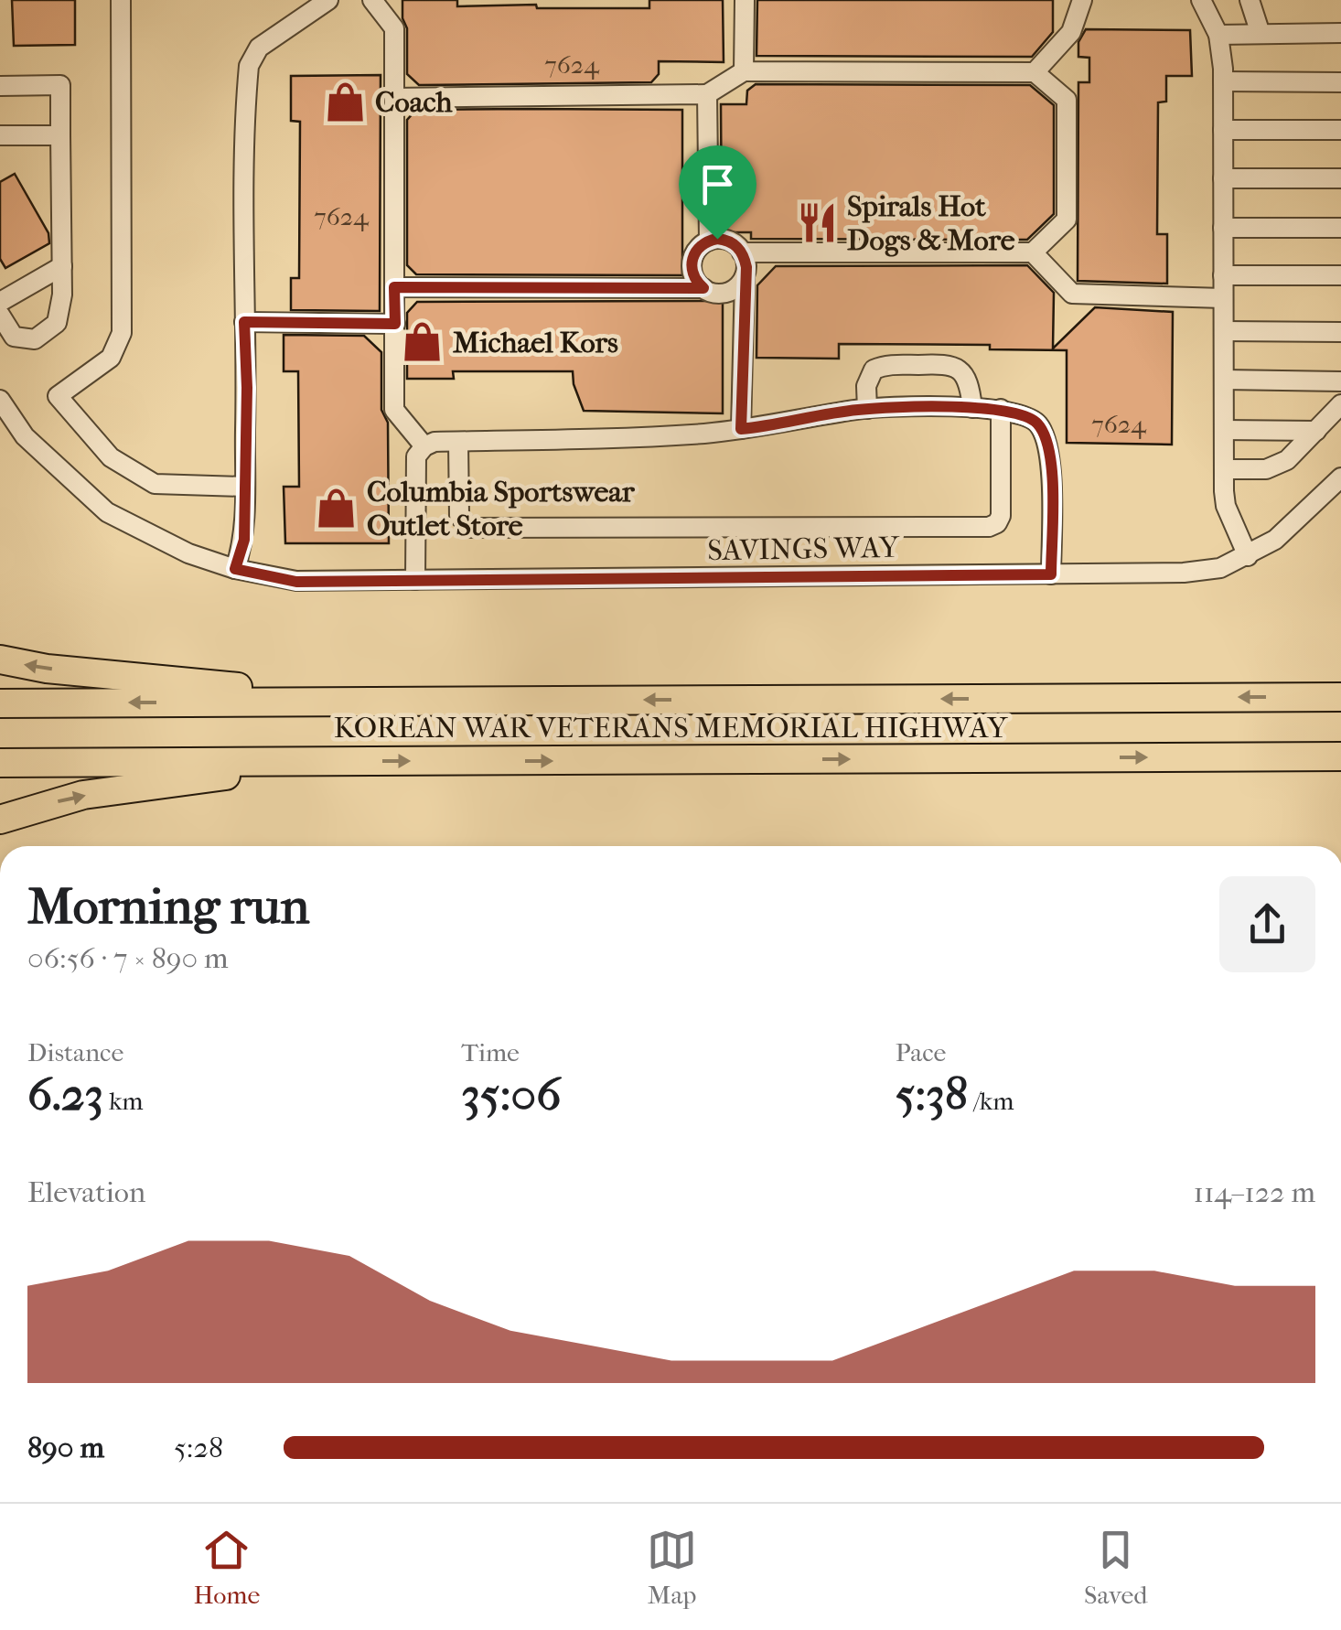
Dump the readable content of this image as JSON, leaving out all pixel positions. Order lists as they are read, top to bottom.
{
  "streets": {
    "highway": ["KOREAN WAR VETERANS MEMORIAL HIGHWAY"],
    "street": ["SAVINGS WAY"]
  },
  "places": {
    "shop": ["Coach", "Michael Kors", "Columbia Sportswear Outlet Store"],
    "restaurant": ["Spirals Hot Dogs & More"]
  },
  "house_numbers": ["7624", "7624", "7624"],
  "page": {
    "heading": ["Morning run", "06:56 · 7 × 890 m"],
    "stats": [
      ["Distance", "6.23 km"],
      ["Time", "35:06"],
      ["Pace", "5:38 /km"]
    ],
    "chart": ["Elevation", "114–122 m"],
    "list": [
      {
        "name": "890 m",
        "note": "5:28"
      }
    ],
    "tabs": ["Home", "Map", "Saved"]
  }
}
